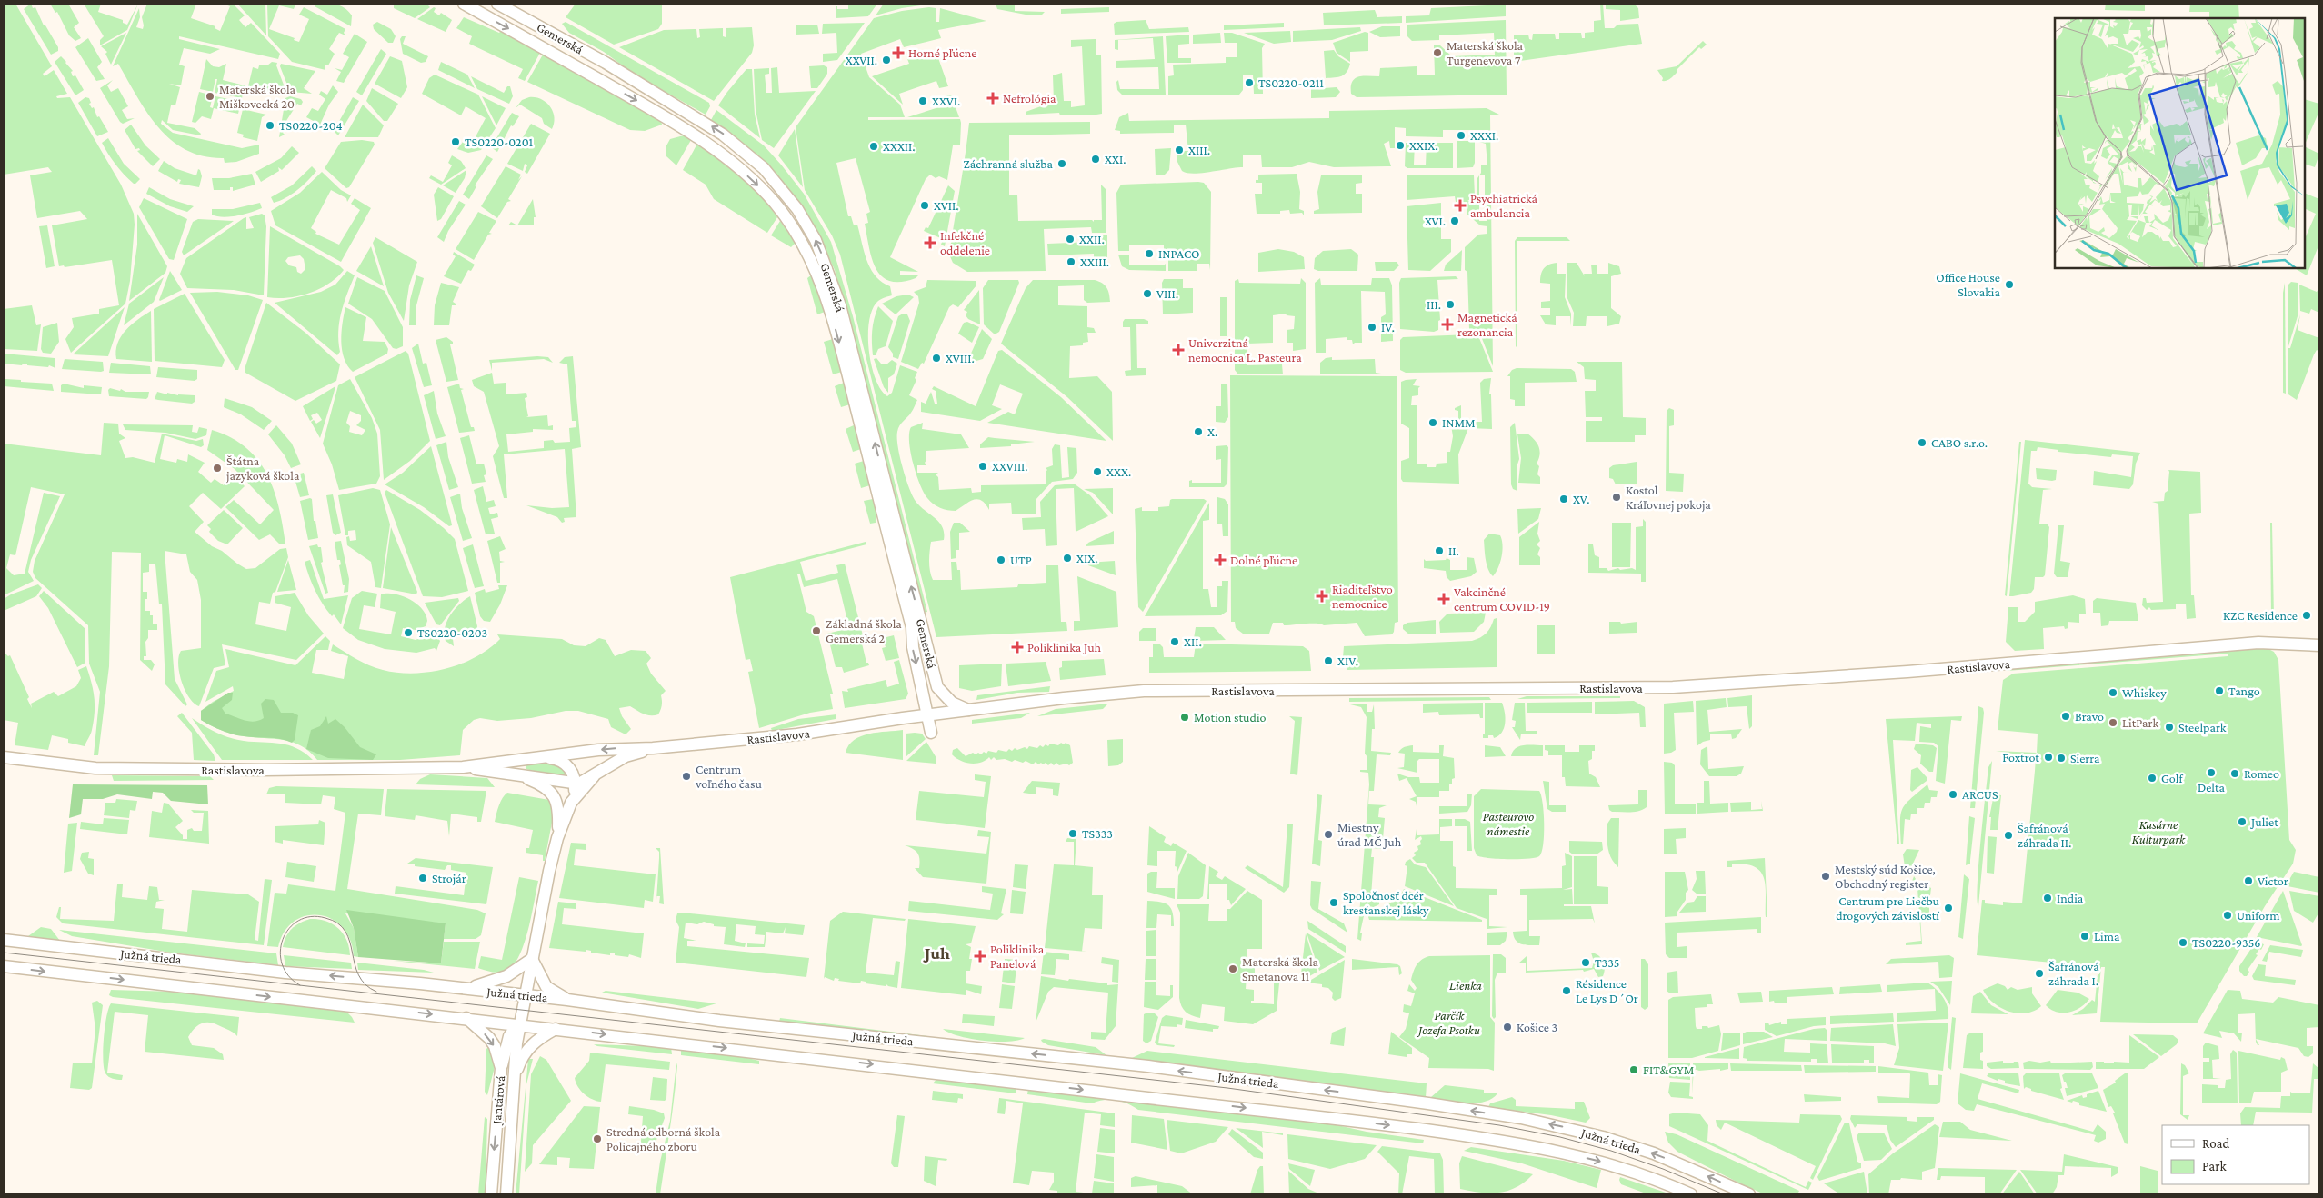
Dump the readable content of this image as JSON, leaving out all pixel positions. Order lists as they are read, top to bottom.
{
  "streets": {
    "street": [
      "Gemerská",
      "Rastislavova",
      "Južná trieda",
      "Jantárová"
    ]
  },
  "crossings": [
    ["Gemerská", "Rastislavova"],
    ["Rastislavova", "Južná trieda"],
    ["Rastislavova", "Jantárová"],
    ["Južná trieda", "Jantárová"]
  ],
  "districts": ["Juh"],
  "parks": [
    "Pasteurovo námestie",
    "Kasárne Kulturpark",
    "Lienka",
    "Parčík Jozefa Psotku"
  ],
  "places": {
    "health": [
      "Horné pľúcne",
      "Nefrológia",
      "Psychiatrická ambulancia",
      "Infekčné oddelenie",
      "Magnetická rezonancia",
      "Univerzitná nemocnica L. Pasteura",
      "Dolné pľúcne",
      "Riaditeľstvo nemocnice",
      "Vakcinčné centrum COVID-19",
      "Poliklinika Juh",
      "Poliklinika Panelová"
    ],
    "other": [
      "Materská škola Turgenevova 7",
      "XXVII.",
      "TS0220-0211",
      "Materská škola Miškovecká 20",
      "XXVI.",
      "TS0220-204",
      "XXXI.",
      "TS0220-0201",
      "XXIX.",
      "XXXII.",
      "XIII.",
      "XXI.",
      "Záchranná služba",
      "XVII.",
      "XVI.",
      "XXII.",
      "INPACO",
      "XXIII.",
      "Office House Slovakia",
      "VIII.",
      "III.",
      "IV.",
      "XVIII.",
      "INMM",
      "X.",
      "CABO s.r.o.",
      "XXVIII.",
      "Štátna jazyková škola",
      "XXX.",
      "Kostol Kráľovnej pokoja",
      "XV.",
      "II.",
      "XIX.",
      "UTP",
      "KZC Residence",
      "Základná škola Gemerská 2",
      "TS0220-0203",
      "XII.",
      "XIV.",
      "Tango",
      "Whiskey",
      "Bravo",
      "Motion studio",
      "LitPark",
      "Steelpark",
      "Foxtrot",
      "Sierra",
      "Delta",
      "Romeo",
      "Centrum voľného času",
      "Golf",
      "ARCUS",
      "Juliet",
      "TS333",
      "Miestny úrad MČ Juh",
      "Šafránová záhrada II.",
      "Mestský súd Košice, Obchodný register",
      "Strojár",
      "Victor",
      "India",
      "Spoločnosť dcér kresťanskej lásky",
      "Centrum pre Liečbu drogových závislostí",
      "Uniform",
      "Lima",
      "TS0220-9356",
      "T335",
      "Materská škola Smetanova 11",
      "Šafránová záhrada I.",
      "Résidence Le Lys D´Or",
      "Košice 3",
      "FIT&GYM",
      "Stredná odborná škola Policajného zboru"
    ]
  },
  "legend": ["Road", "Park"]
}
